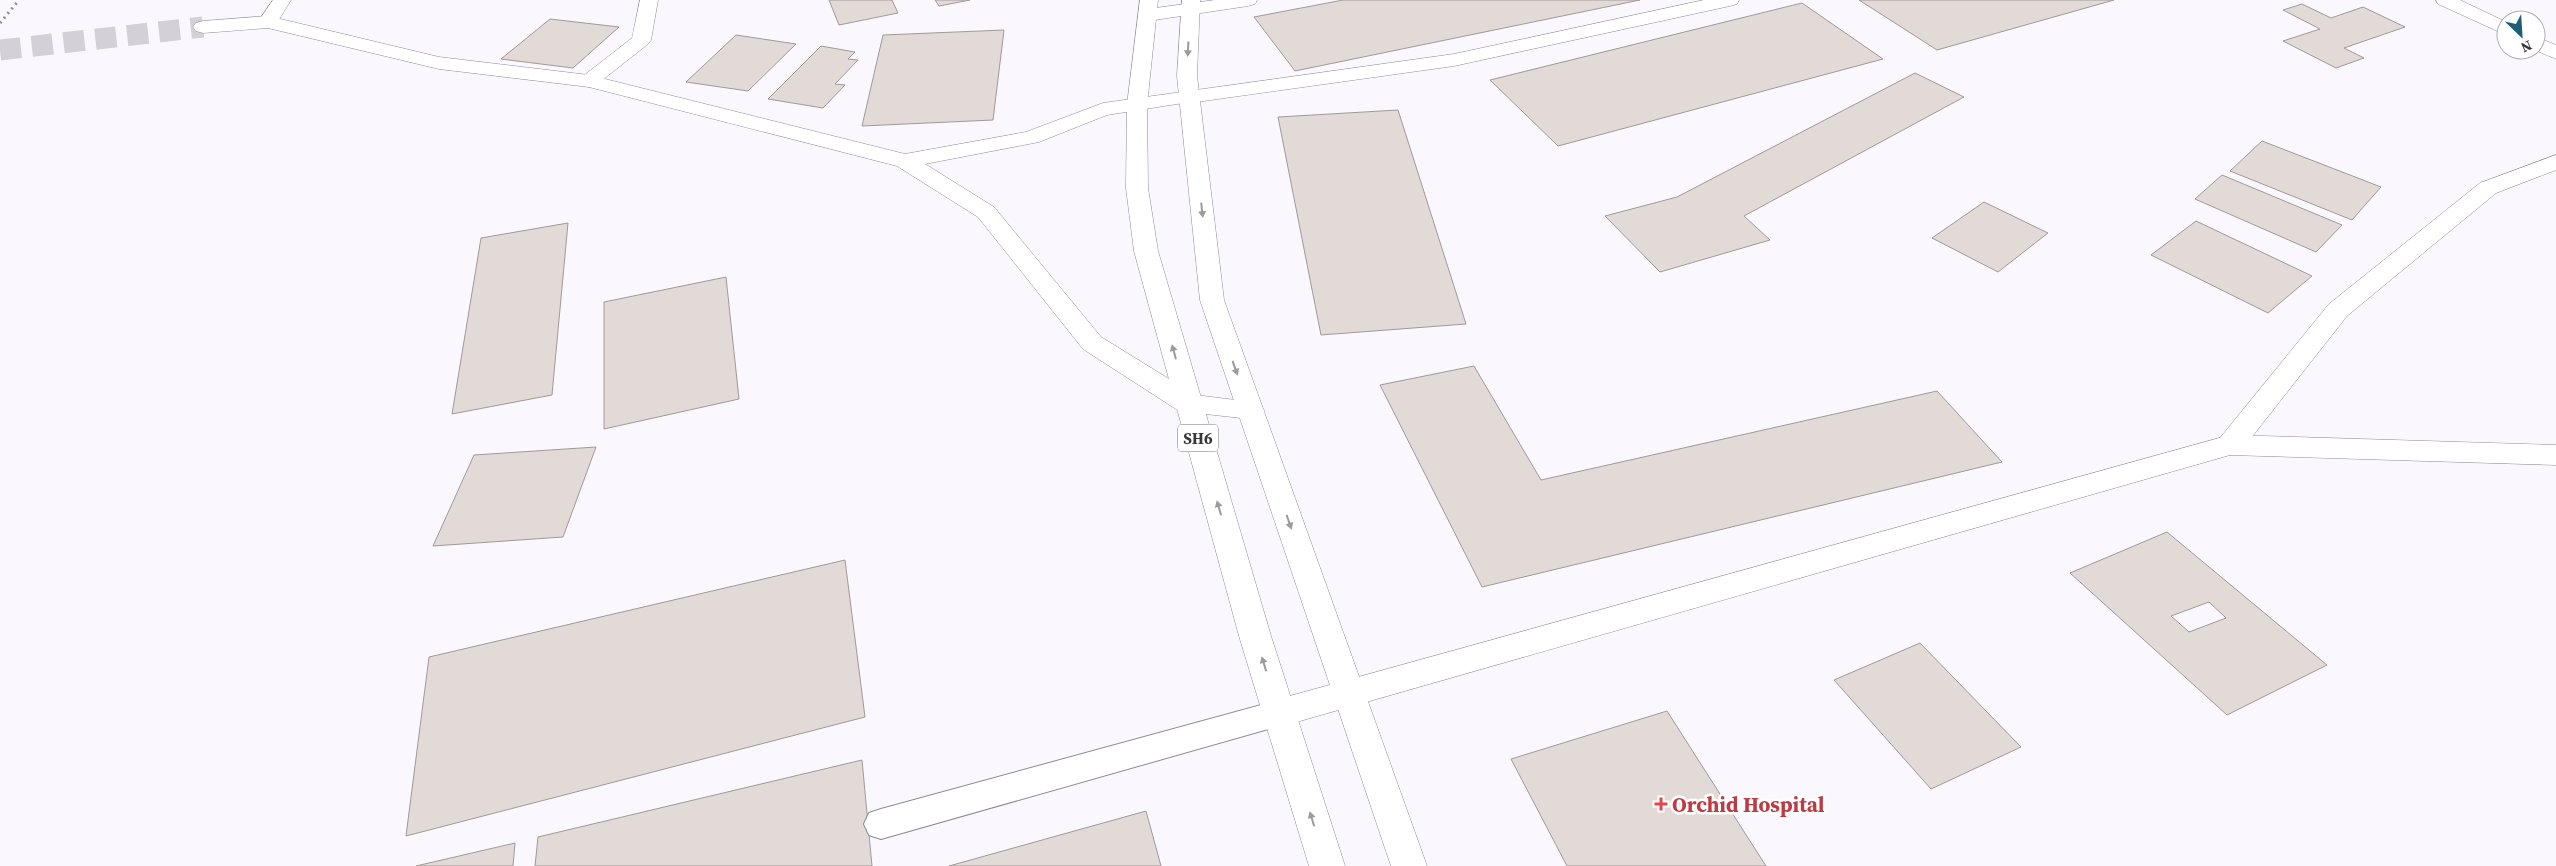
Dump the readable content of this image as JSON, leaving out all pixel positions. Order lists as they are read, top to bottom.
{
  "streets": {
    "street": ["SH6"]
  },
  "places": {
    "health": ["Orchid Hospital"]
  },
  "north": "bottom right"
}
